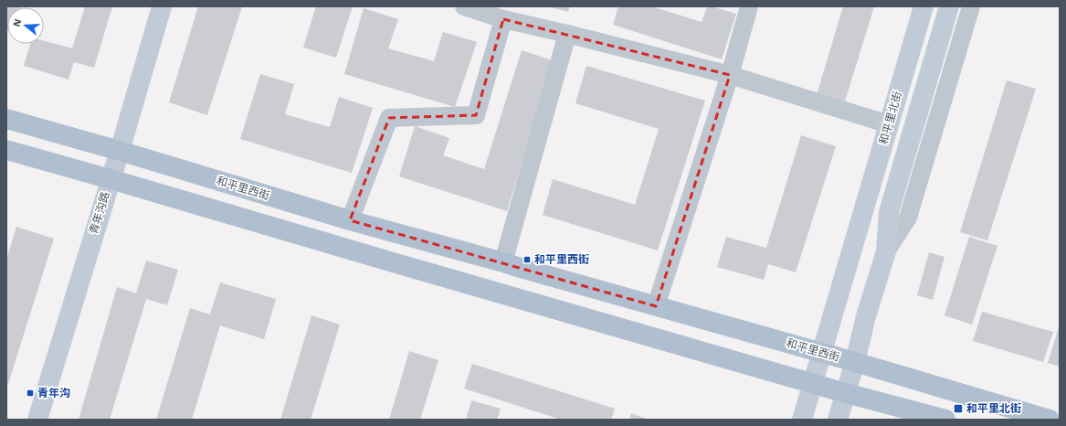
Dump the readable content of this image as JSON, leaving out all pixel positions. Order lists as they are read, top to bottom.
{
  "streets": {
    "main road": ["和平里北街", "和平里西街", "青年沟路"]
  },
  "crossings": [
    ["和平里北街", "和平里西街"],
    ["和平里西街", "青年沟路"]
  ],
  "places": {
    "transit": ["和平里西街", "青年沟", "和平里北街"]
  },
  "north": "left"
}
